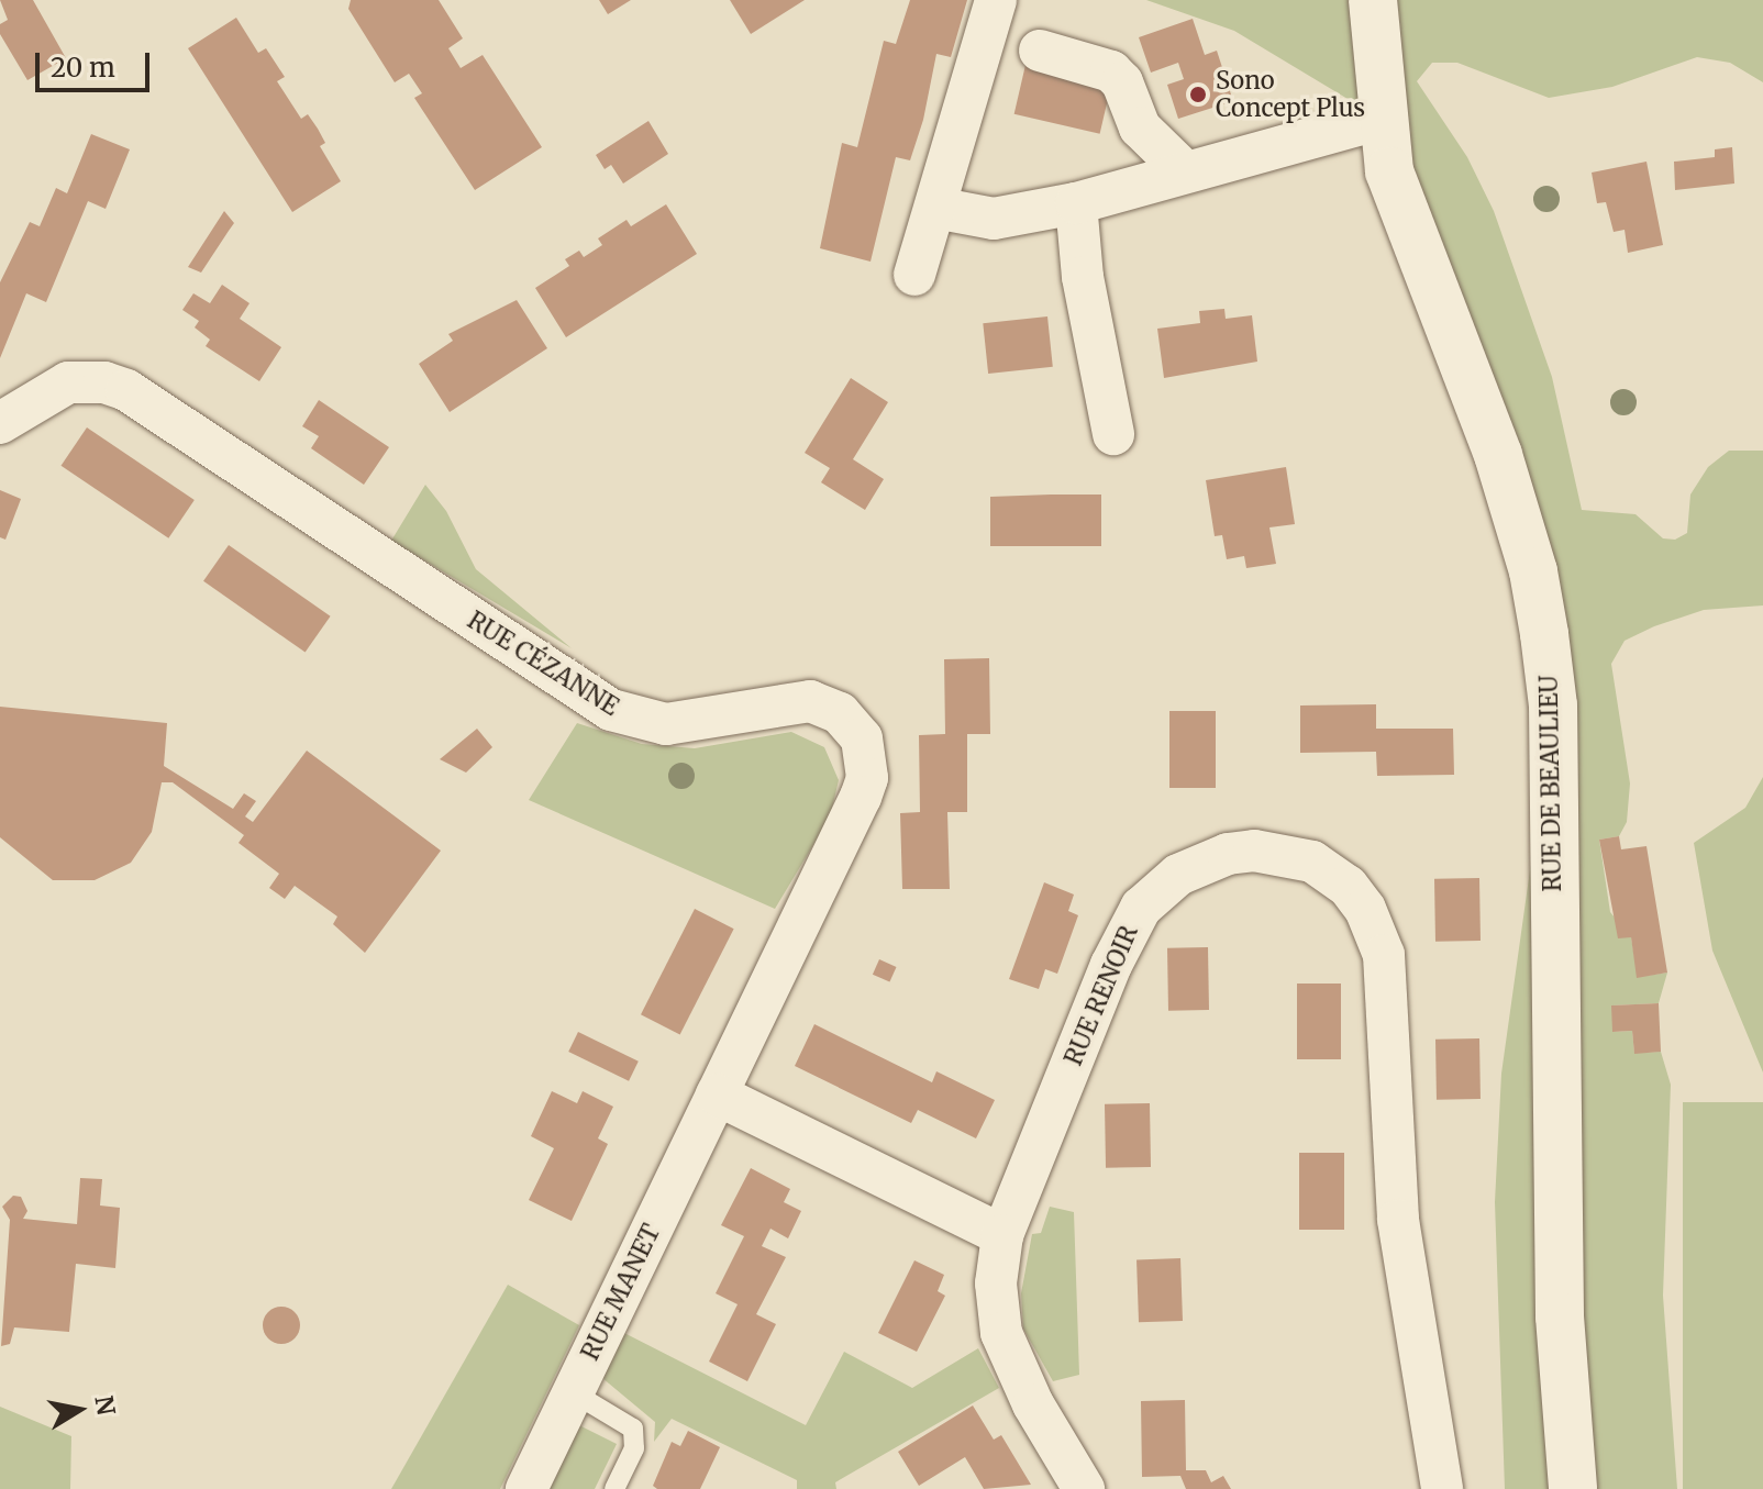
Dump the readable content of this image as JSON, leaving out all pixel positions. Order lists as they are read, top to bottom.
{
  "streets": {
    "street": [
      "RUE CÉZANNE",
      "RUE DE BEAULIEU",
      "RUE RENOIR",
      "RUE MANET"
    ]
  },
  "crossings": [
    ["RUE CÉZANNE", "RUE MANET"]
  ],
  "places": ["Sono Concept Plus"],
  "scale_bar": "20 m",
  "north": "right"
}
